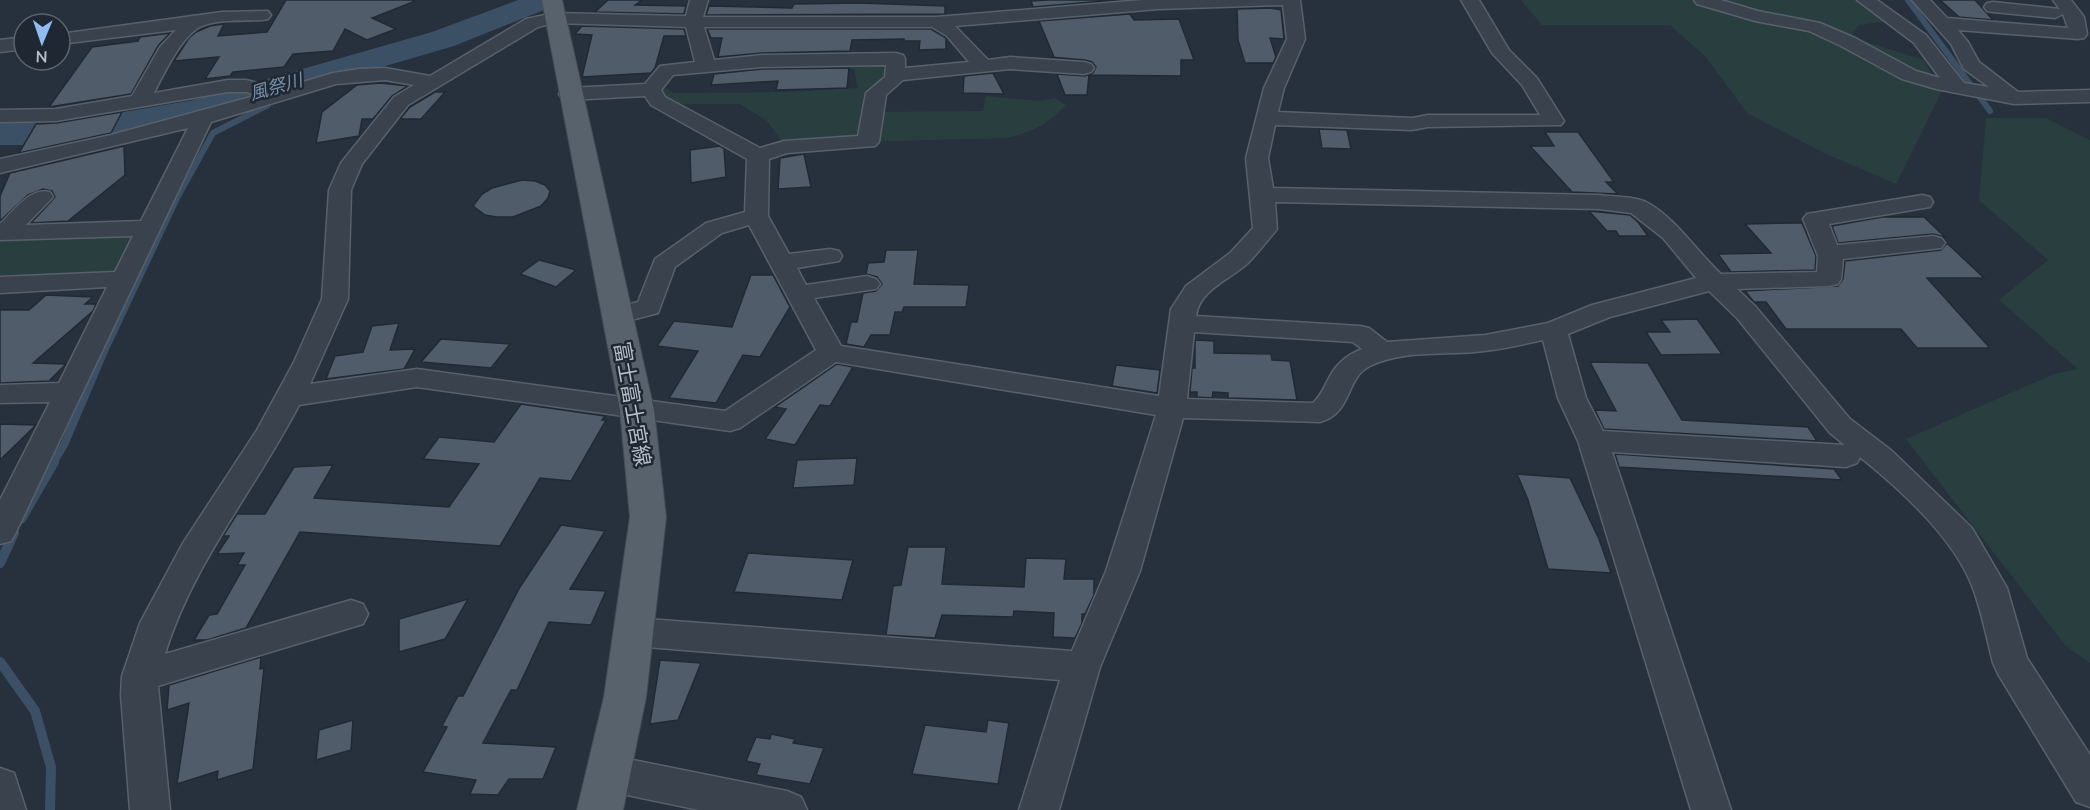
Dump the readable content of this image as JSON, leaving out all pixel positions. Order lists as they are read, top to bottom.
{
  "streets": {
    "main road": ["富士富士宮線"]
  },
  "water": ["風祭川"],
  "north": "bottom"
}
